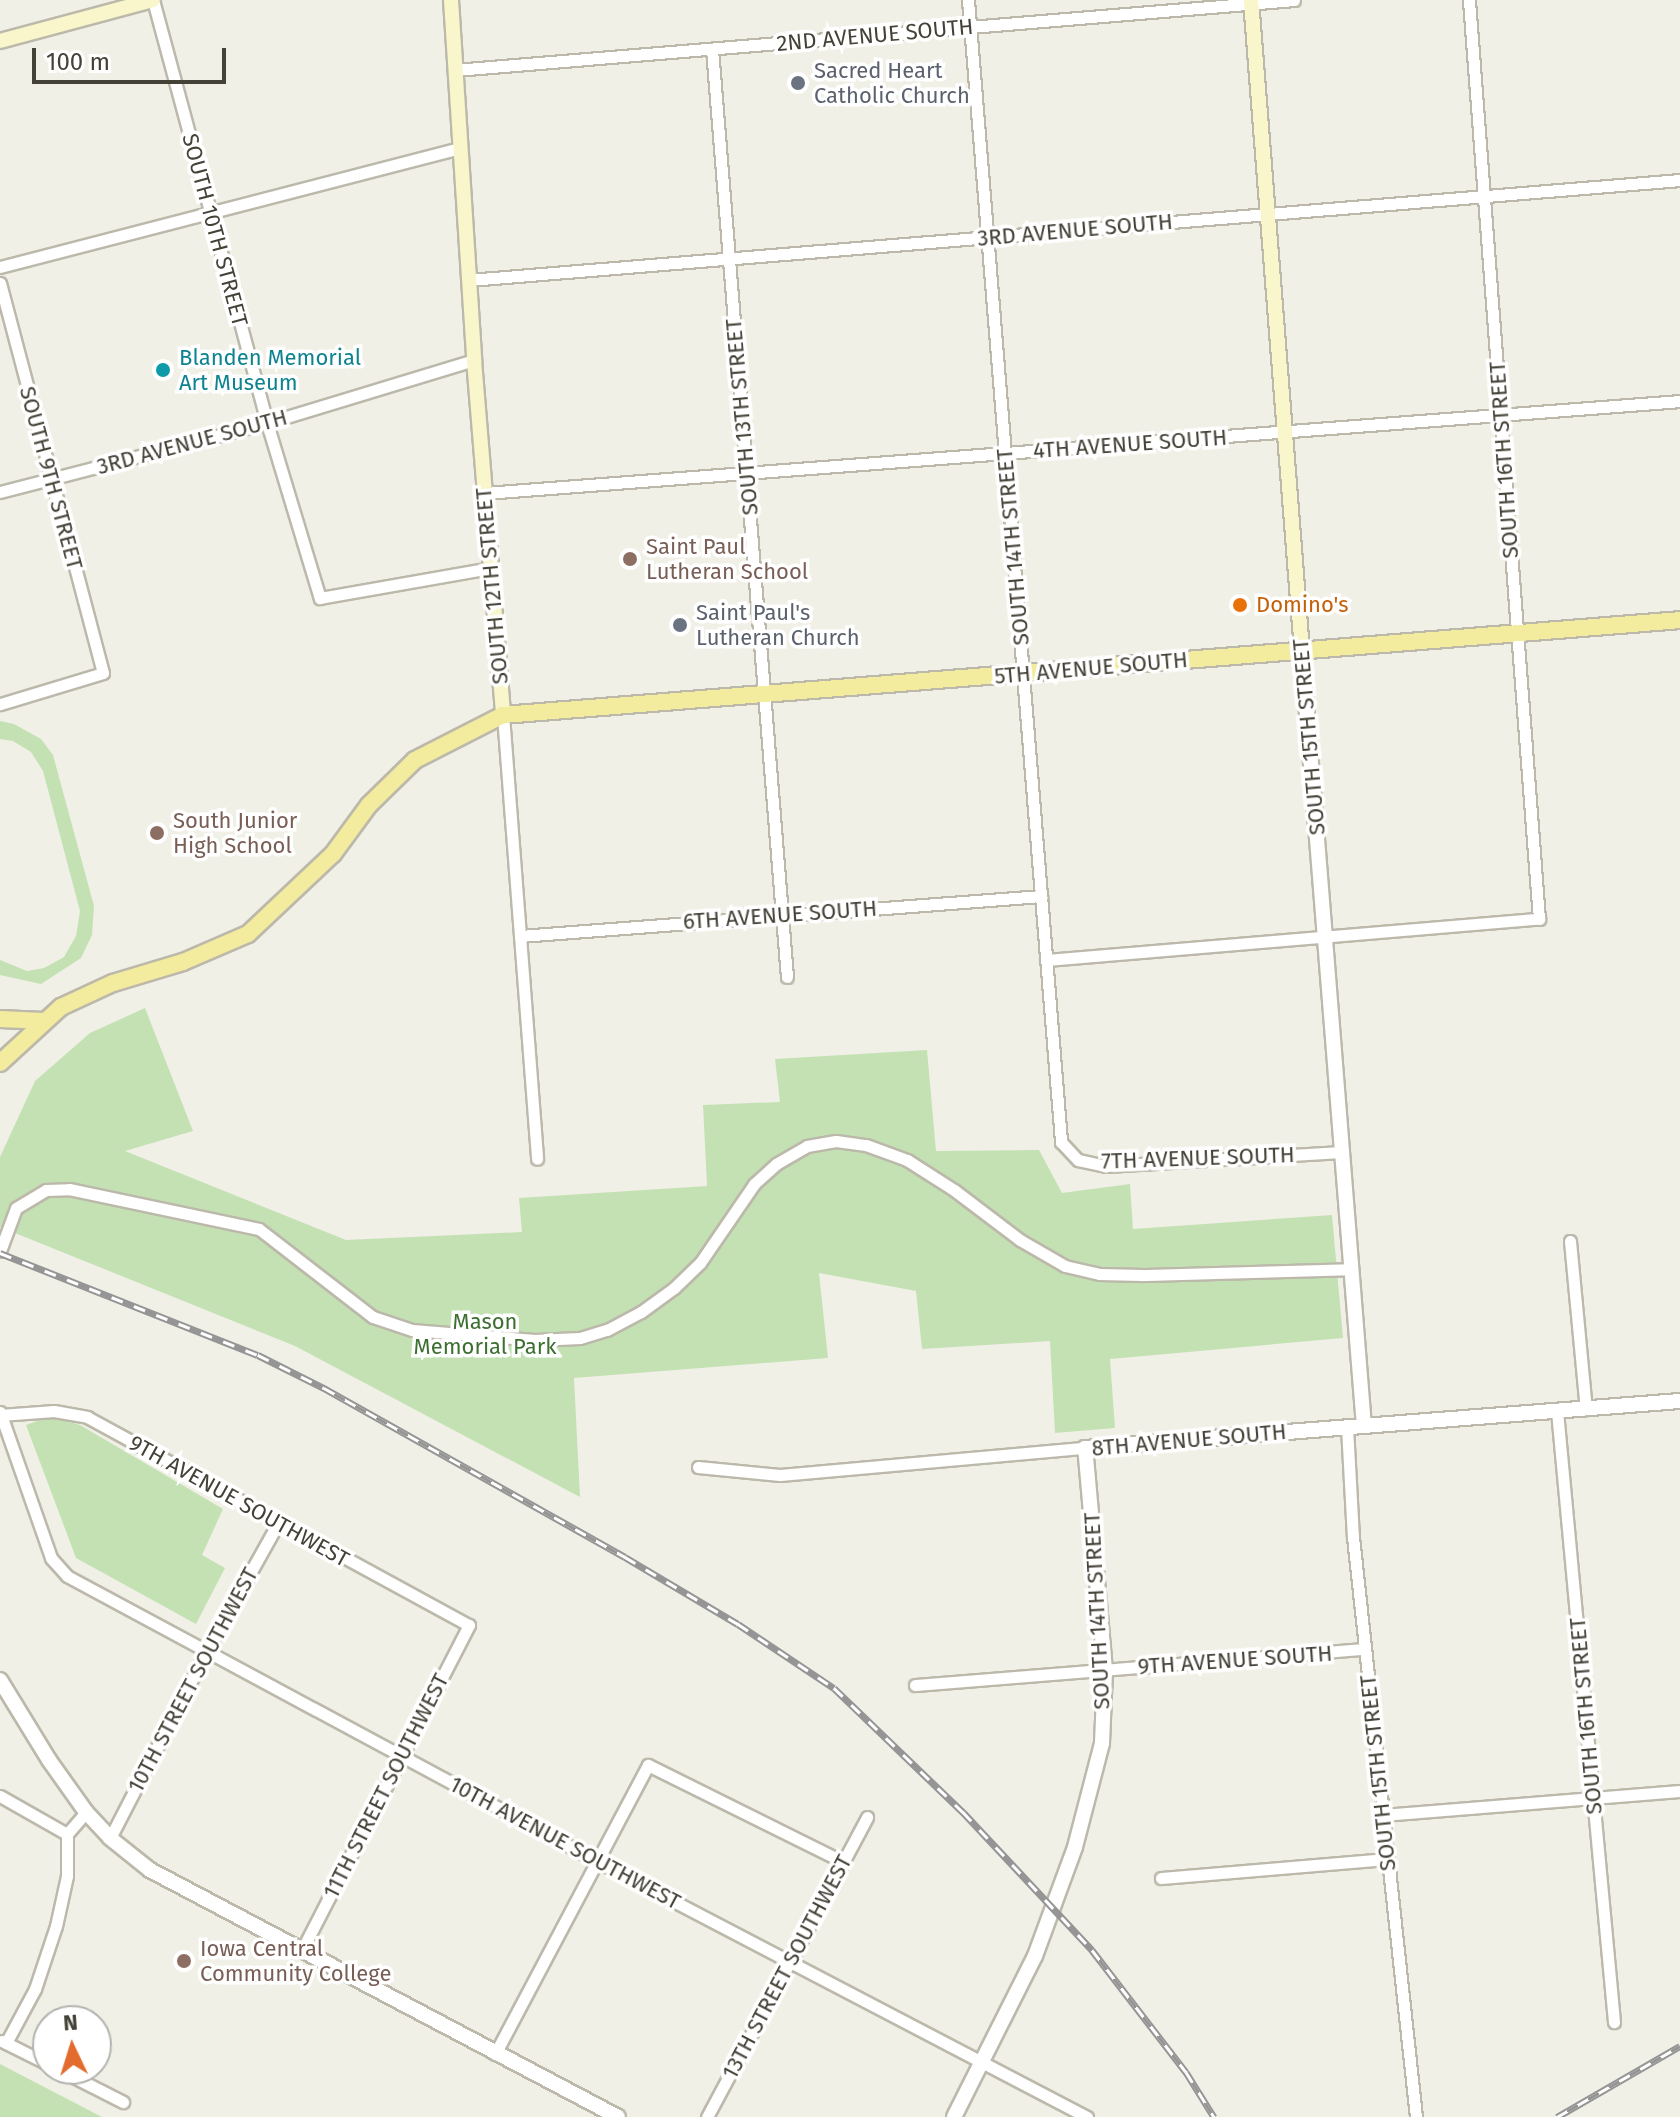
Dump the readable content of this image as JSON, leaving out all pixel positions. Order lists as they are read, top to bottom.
{
  "streets": {
    "main road": ["SOUTH 12TH STREET", "5TH AVENUE SOUTH", "SOUTH 15TH STREET"],
    "street": [
      "2ND AVENUE SOUTH",
      "SOUTH 10TH STREET",
      "3RD AVENUE SOUTH",
      "SOUTH 13TH STREET",
      "4TH AVENUE SOUTH",
      "SOUTH 16TH STREET",
      "SOUTH 9TH STREET",
      "SOUTH 14TH STREET",
      "6TH AVENUE SOUTH",
      "7TH AVENUE SOUTH",
      "8TH AVENUE SOUTH",
      "9TH AVENUE SOUTHWEST",
      "9TH AVENUE SOUTH",
      "10TH STREET SOUTHWEST",
      "11TH STREET SOUTHWEST",
      "10TH AVENUE SOUTHWEST",
      "13TH STREET SOUTHWEST"
    ]
  },
  "crossings": [
    ["2ND AVENUE SOUTH", "SOUTH 13TH STREET"],
    ["2ND AVENUE SOUTH", "SOUTH 14TH STREET"],
    ["2ND AVENUE SOUTH", "SOUTH 12TH STREET"],
    ["2ND AVENUE SOUTH", "SOUTH 15TH STREET"],
    ["SOUTH 10TH STREET", "3RD AVENUE SOUTH"],
    ["SOUTH 10TH STREET", "SOUTH 12TH STREET"],
    ["3RD AVENUE SOUTH", "SOUTH 13TH STREET"],
    ["3RD AVENUE SOUTH", "SOUTH 16TH STREET"],
    ["3RD AVENUE SOUTH", "SOUTH 9TH STREET"],
    ["3RD AVENUE SOUTH", "SOUTH 14TH STREET"],
    ["3RD AVENUE SOUTH", "SOUTH 12TH STREET"],
    ["3RD AVENUE SOUTH", "SOUTH 15TH STREET"],
    ["SOUTH 13TH STREET", "4TH AVENUE SOUTH"],
    ["SOUTH 13TH STREET", "5TH AVENUE SOUTH"],
    ["SOUTH 13TH STREET", "6TH AVENUE SOUTH"],
    ["4TH AVENUE SOUTH", "SOUTH 16TH STREET"],
    ["4TH AVENUE SOUTH", "SOUTH 14TH STREET"],
    ["4TH AVENUE SOUTH", "SOUTH 12TH STREET"],
    ["4TH AVENUE SOUTH", "SOUTH 15TH STREET"],
    ["SOUTH 16TH STREET", "5TH AVENUE SOUTH"],
    ["SOUTH 16TH STREET", "SOUTH 15TH STREET"],
    ["SOUTH 16TH STREET", "8TH AVENUE SOUTH"],
    ["SOUTH 14TH STREET", "5TH AVENUE SOUTH"],
    ["SOUTH 14TH STREET", "6TH AVENUE SOUTH"],
    ["SOUTH 14TH STREET", "7TH AVENUE SOUTH"],
    ["SOUTH 14TH STREET", "8TH AVENUE SOUTH"],
    ["SOUTH 14TH STREET", "9TH AVENUE SOUTH"],
    ["SOUTH 14TH STREET", "10TH AVENUE SOUTHWEST"],
    ["SOUTH 12TH STREET", "5TH AVENUE SOUTH"],
    ["SOUTH 12TH STREET", "6TH AVENUE SOUTH"],
    ["5TH AVENUE SOUTH", "SOUTH 15TH STREET"],
    ["SOUTH 15TH STREET", "7TH AVENUE SOUTH"],
    ["SOUTH 15TH STREET", "8TH AVENUE SOUTH"],
    ["SOUTH 15TH STREET", "9TH AVENUE SOUTH"],
    ["9TH AVENUE SOUTHWEST", "10TH STREET SOUTHWEST"],
    ["9TH AVENUE SOUTHWEST", "11TH STREET SOUTHWEST"],
    ["9TH AVENUE SOUTHWEST", "10TH AVENUE SOUTHWEST"],
    ["10TH STREET SOUTHWEST", "10TH AVENUE SOUTHWEST"],
    ["11TH STREET SOUTHWEST", "10TH AVENUE SOUTHWEST"],
    ["10TH AVENUE SOUTHWEST", "13TH STREET SOUTHWEST"]
  ],
  "parks": ["Mason Memorial Park"],
  "places": [
    "Sacred Heart Catholic Church",
    "Blanden Memorial Art Museum",
    "Saint Paul Lutheran School",
    "Domino's",
    "Saint Paul's Lutheran Church",
    "South Junior High School",
    "Iowa Central Community College"
  ],
  "scale_bar": "100 m",
  "north": "top"
}
